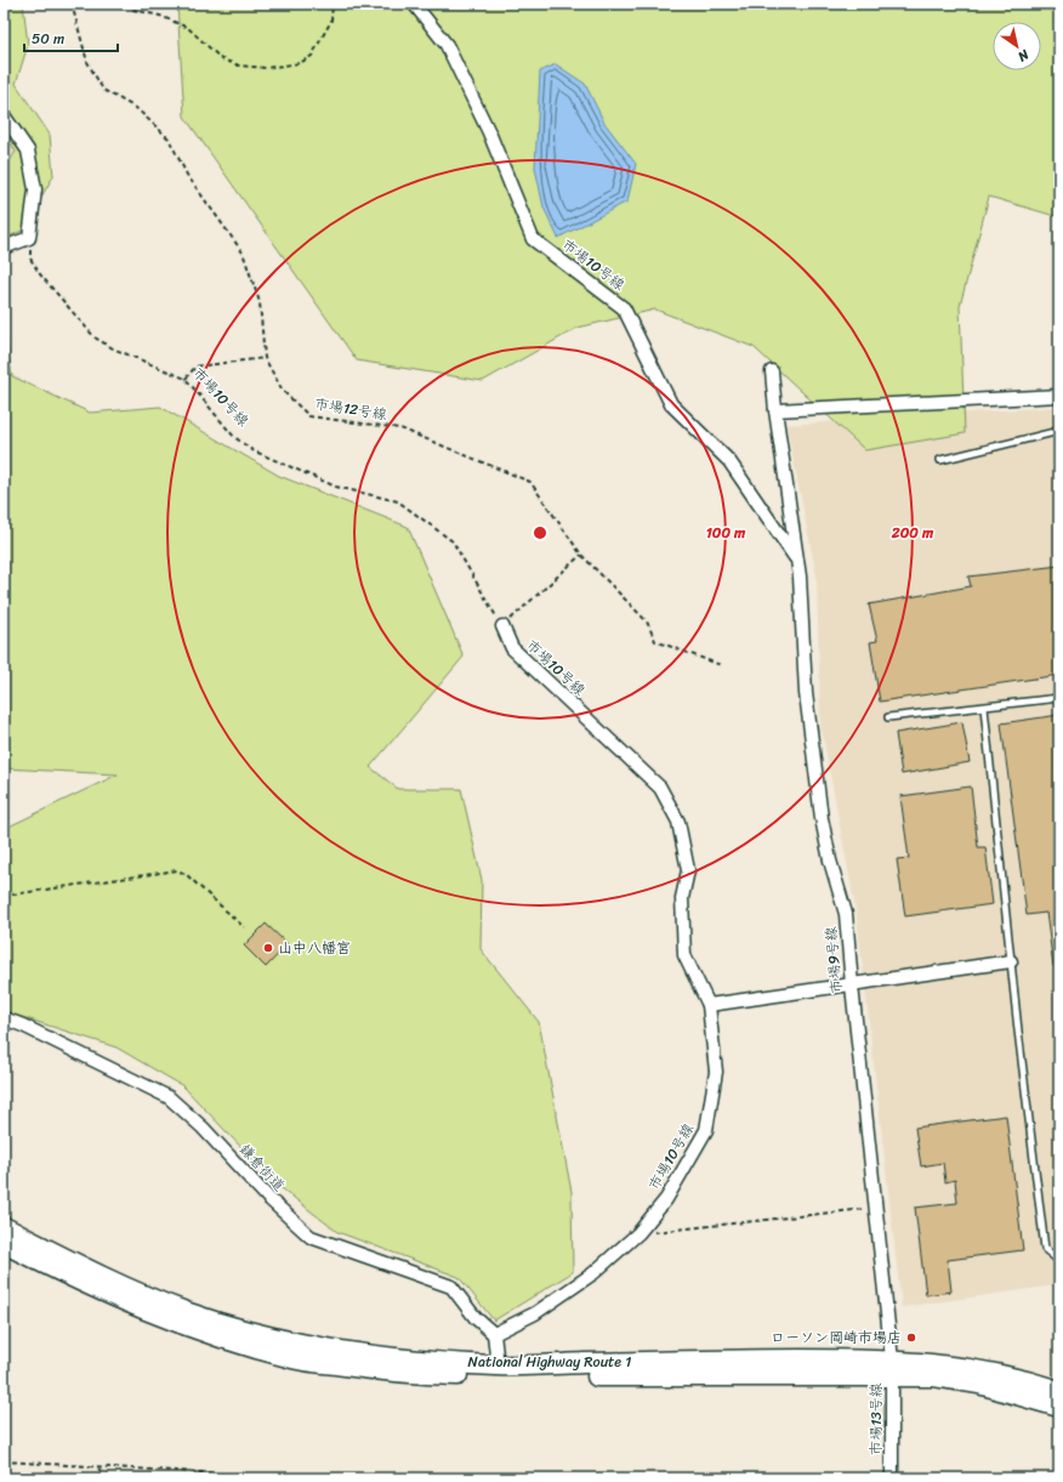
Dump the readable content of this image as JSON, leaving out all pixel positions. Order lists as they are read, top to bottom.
{
  "streets": {
    "highway": ["National Highway Route 1"],
    "street": [
      "市場10号線",
      "市場9号線",
      "鎌倉街道",
      "市場13号線"
    ],
    "path": ["市場12号線"]
  },
  "crossings": [
    ["市場10号線", "市場9号線"],
    ["市場10号線", "鎌倉街道"],
    ["市場9号線", "National Highway Route 1"],
    ["市場9号線", "市場13号線"],
    ["National Highway Route 1", "市場13号線"]
  ],
  "places": ["山中八幡宮", "ローソン岡崎市場店"],
  "scale_bar": "50 m",
  "north": "bottom right",
  "rings": ["100 m", "200 m"]
}
